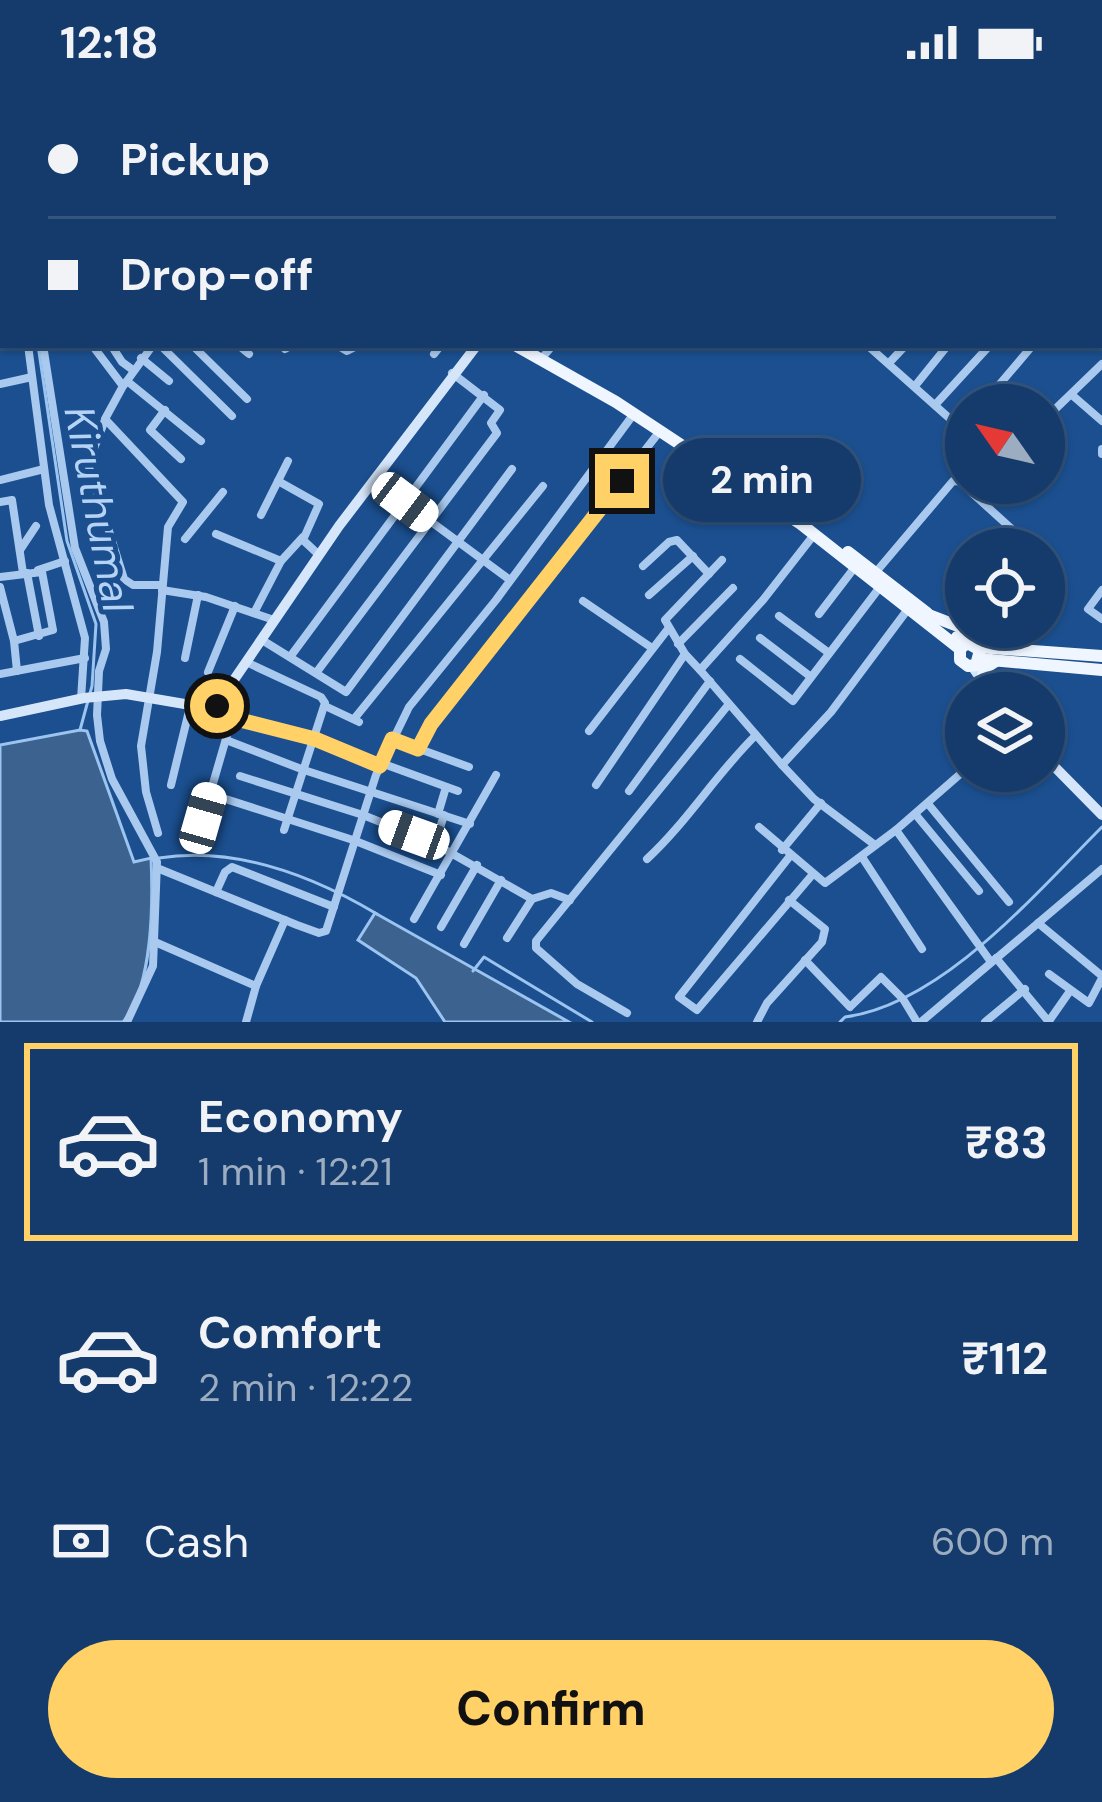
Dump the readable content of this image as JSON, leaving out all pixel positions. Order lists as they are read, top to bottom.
{
  "water": ["Kiruthumal"],
  "north": "top left",
  "page": {
    "status": "12:18",
    "banner": ["Pickup", "Drop-off"],
    "bubble": "2 min",
    "list": [
      {
        "name": "Economy",
        "note": "1 min · 12:21",
        "value": "₹83"
      },
      {
        "name": "Comfort",
        "note": "2 min · 12:22",
        "value": "₹112"
      }
    ],
    "pay": ["Cash", "600 m"],
    "buttons": "Confirm"
  }
}
